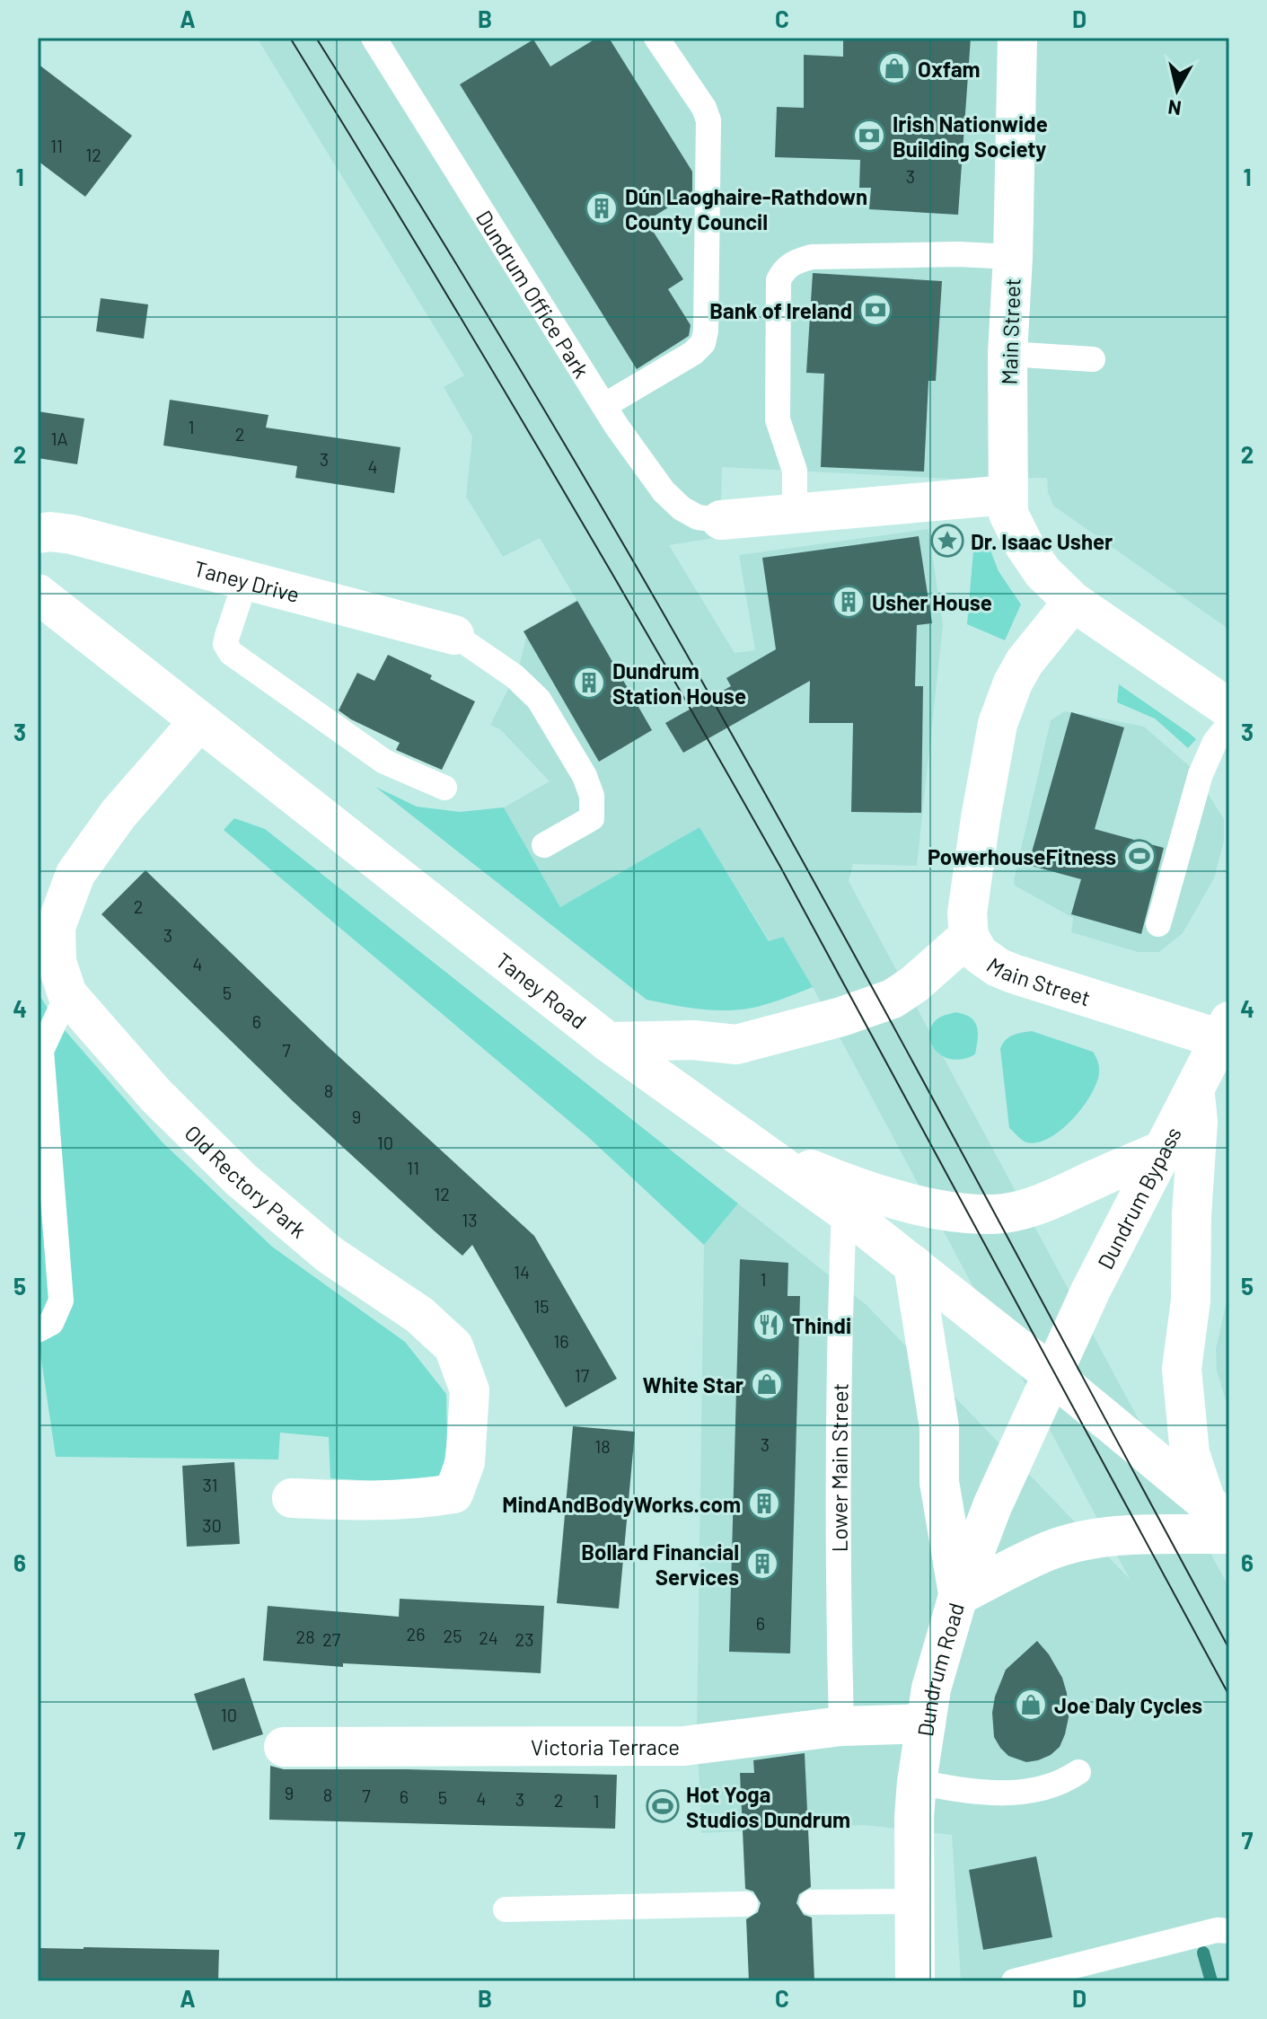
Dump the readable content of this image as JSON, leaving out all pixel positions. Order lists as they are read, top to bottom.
{
  "streets": {
    "street": [
      "Main Street",
      "Taney Drive",
      "Taney Road",
      "Old Rectory Park",
      "Dundrum Bypass",
      "Dundrum Road",
      "Victoria Terrace"
    ],
    "lane": ["Dundrum Office Park", "Lower Main Street"]
  },
  "crossings": [
    ["Main Street", "Dundrum Bypass"],
    ["Taney Road", "Old Rectory Park"],
    ["Taney Road", "Dundrum Bypass"],
    ["Taney Road", "Lower Main Street"],
    ["Taney Road", "Dundrum Road"],
    ["Dundrum Bypass", "Dundrum Road"],
    ["Lower Main Street", "Victoria Terrace"],
    ["Dundrum Road", "Victoria Terrace"]
  ],
  "places": {
    "shop": ["Oxfam", "White Star", "Joe Daly Cycles"],
    "bank": ["Irish Nationwide Building Society", "Bank of Ireland"],
    "building": [
      "Dún Laoghaire-Rathdown County Council",
      "Usher House",
      "Dundrum Station House",
      "MindAndBodyWorks.com",
      "Bollard Financial Services"
    ],
    "place": ["Dr. Isaac Usher"],
    "sports": ["PowerhouseFitness", "Hot Yoga Studios Dundrum"],
    "restaurant": ["Thindi"]
  },
  "house_numbers": [
    "11",
    "12",
    "3",
    "1",
    "2",
    "1A",
    "3",
    "4",
    "2",
    "3",
    "4",
    "5",
    "6",
    "7",
    "8",
    "9",
    "10",
    "11",
    "12",
    "13",
    "14",
    "1",
    "15",
    "16",
    "17",
    "3",
    "18",
    "31",
    "30",
    "6",
    "26",
    "25",
    "28",
    "24",
    "27",
    "23",
    "10",
    "9",
    "8",
    "7",
    "6",
    "5",
    "4",
    "3",
    "2",
    "1"
  ],
  "north": "bottom",
  "grid": {
    "columns": [
      "A",
      "B",
      "C",
      "D"
    ],
    "rows": [
      "1",
      "2",
      "3",
      "4",
      "5",
      "6",
      "7"
    ]
  }
}
